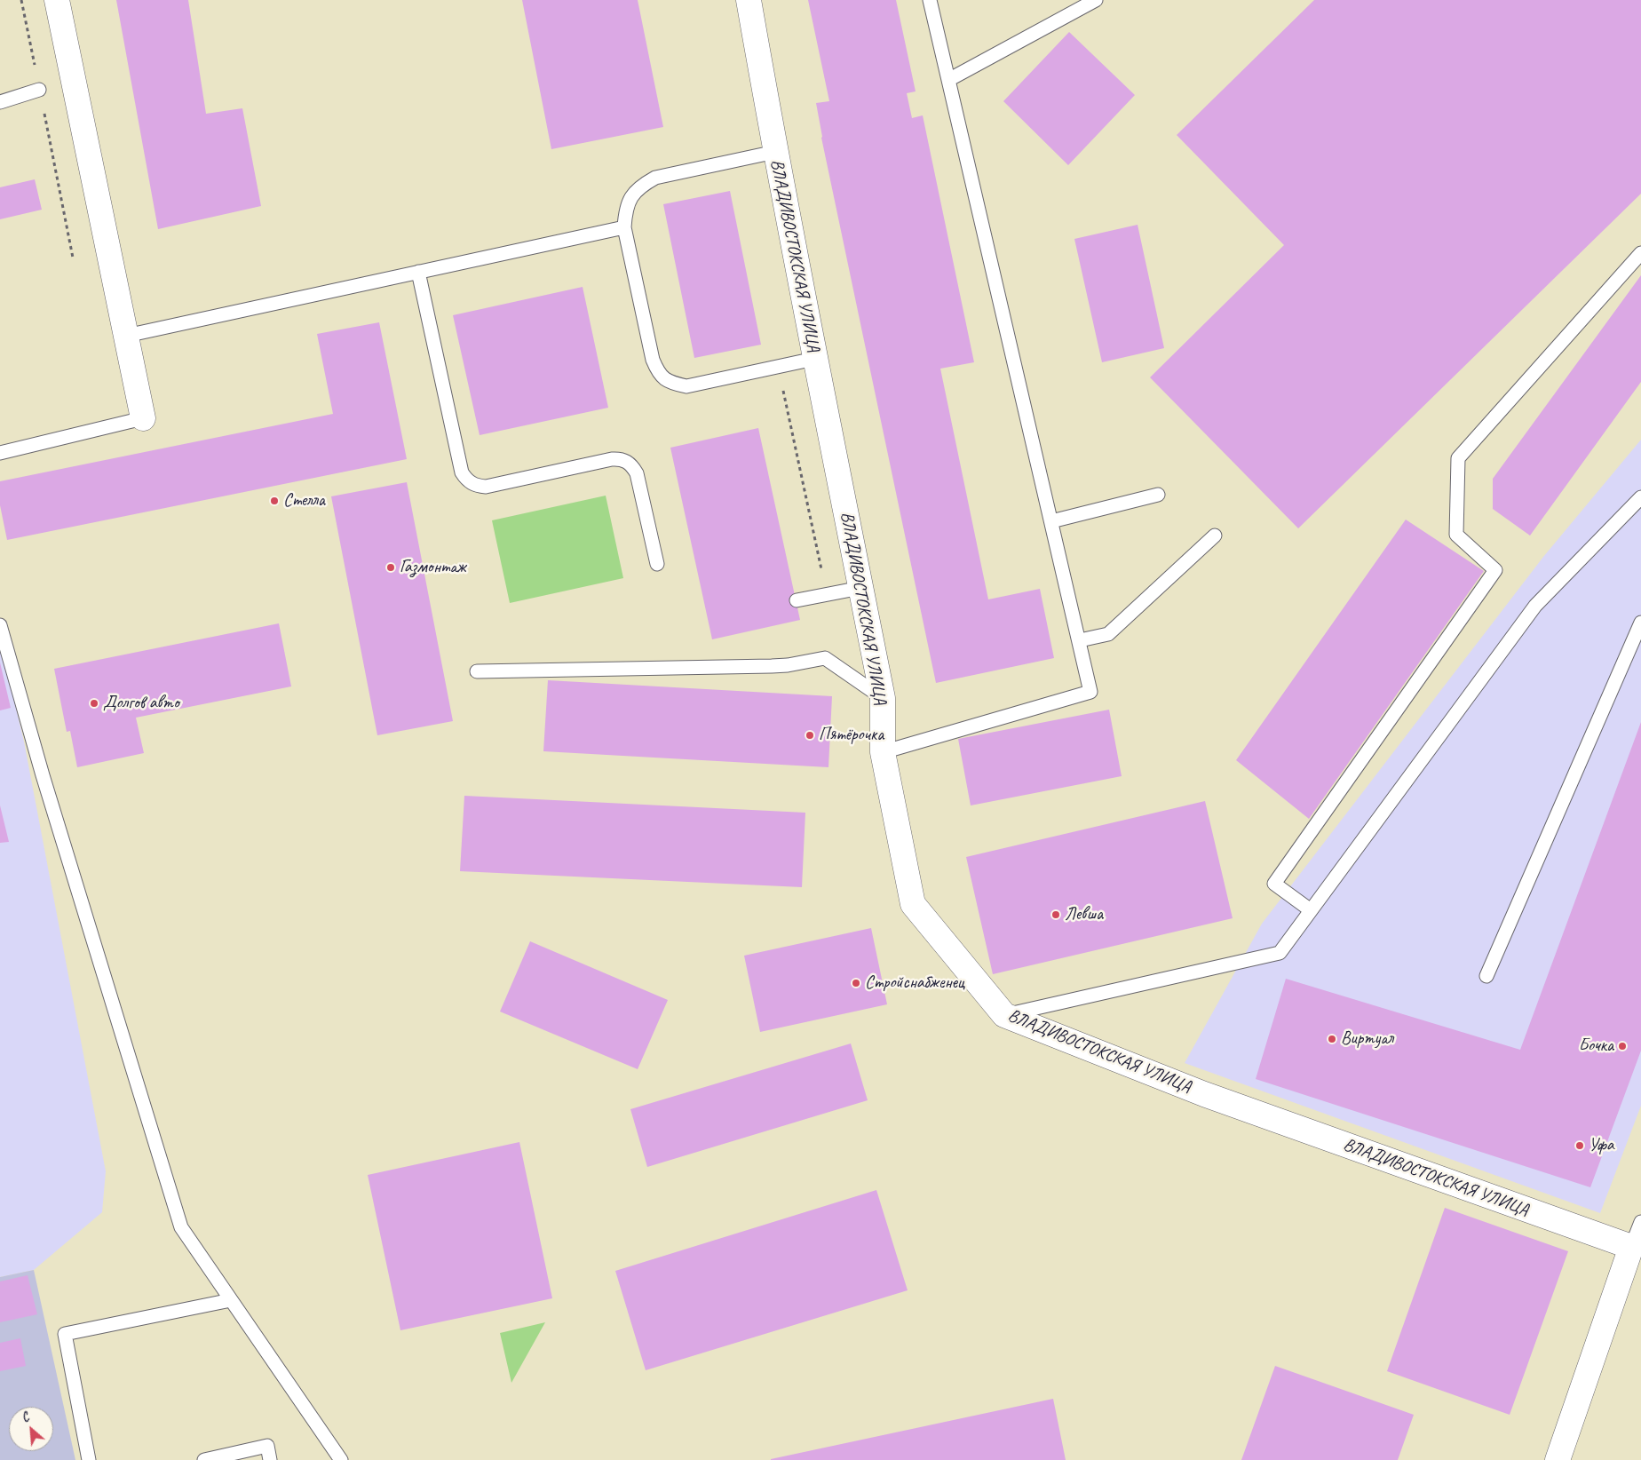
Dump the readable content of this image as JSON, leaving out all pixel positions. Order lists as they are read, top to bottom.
{
  "streets": {
    "street": ["ВЛАДИВОСТОКСКАЯ УЛИЦА"]
  },
  "places": [
    "Стелла",
    "Газмонтаж",
    "Долгов авто",
    "Пятёрочка",
    "Левша",
    "Стройснабженец",
    "Виртуал",
    "Бочка",
    "Уфа"
  ],
  "north": "top left"
}
